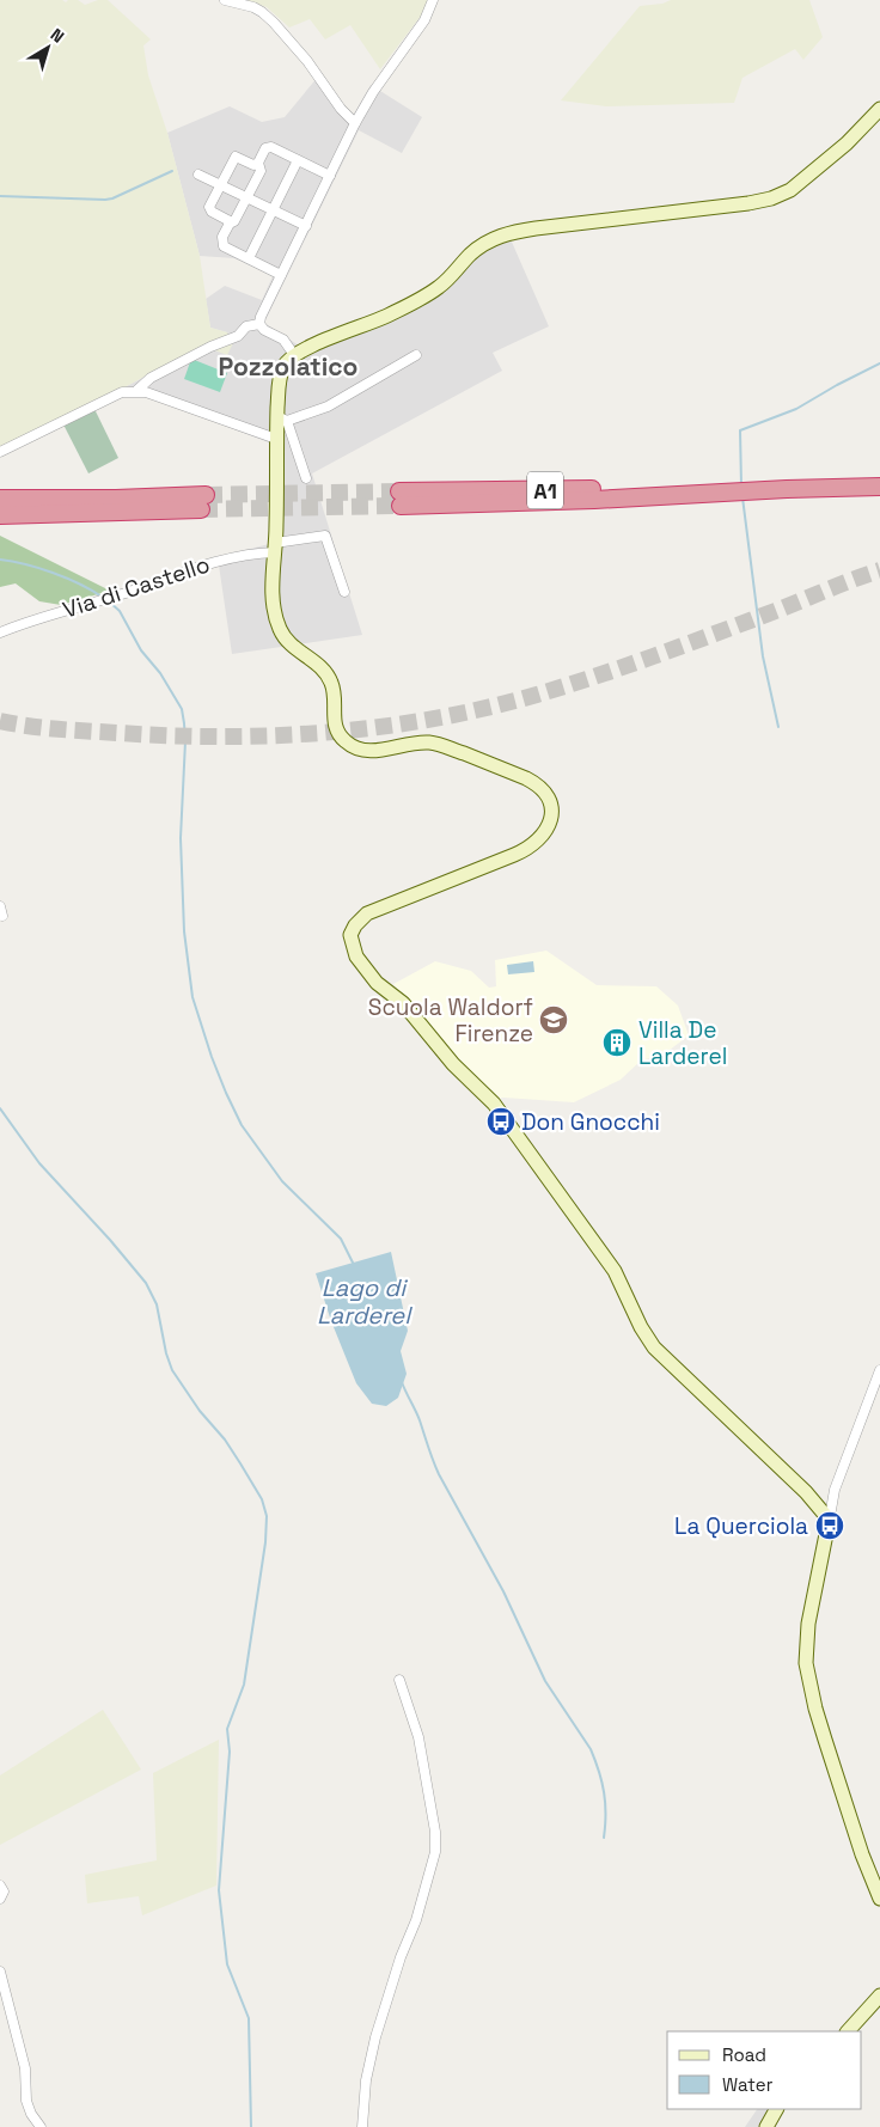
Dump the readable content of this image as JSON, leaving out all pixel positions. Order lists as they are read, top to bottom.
{
  "streets": {
    "highway": ["A1"],
    "street": ["Via di Castello"]
  },
  "districts": ["Pozzolatico"],
  "water": ["Lago di Larderel"],
  "places": {
    "school or university": ["Scuola Waldorf Firenze"],
    "building": ["Villa De Larderel"],
    "bus stop": ["Don Gnocchi", "La Querciola"]
  },
  "legend": ["Road", "Water"],
  "north": "top right"
}
